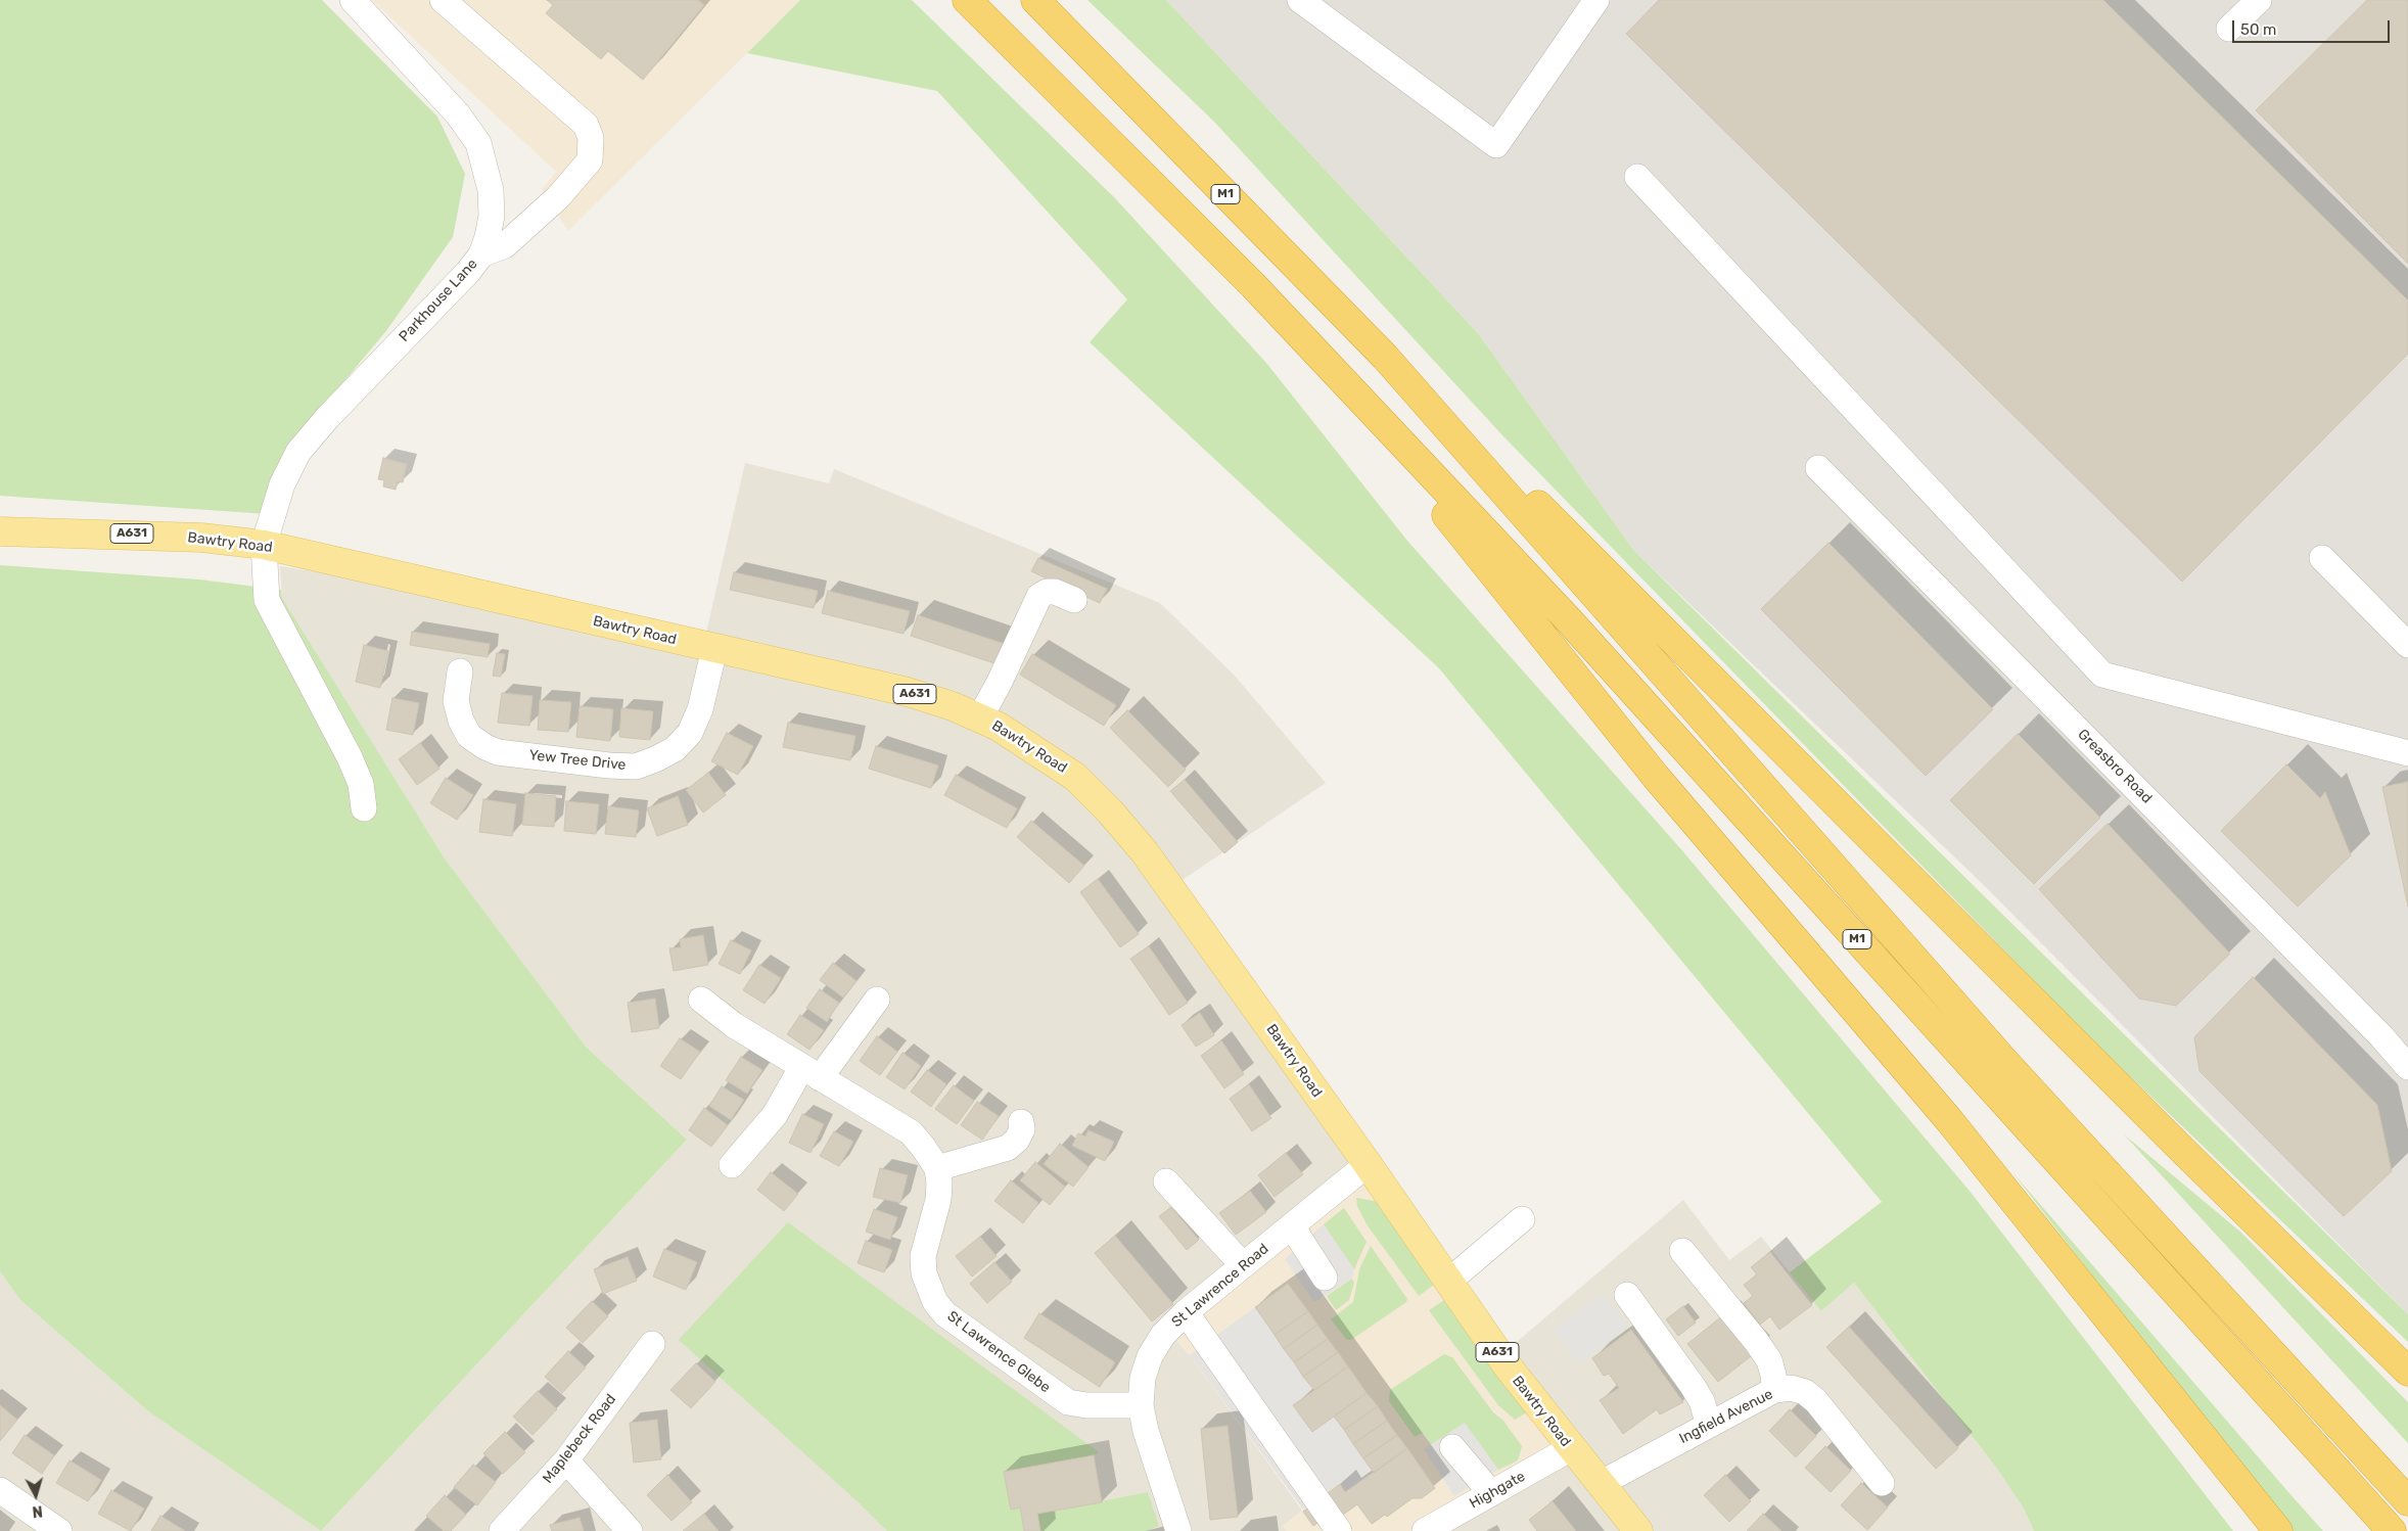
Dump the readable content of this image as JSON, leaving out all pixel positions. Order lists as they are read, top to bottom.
{
  "streets": {
    "highway": ["M1"],
    "main road": ["A631", "Bawtry Road"],
    "street": [
      "Parkhouse Lane",
      "Yew Tree Drive",
      "Greasbro Road",
      "St Lawrence Road",
      "St Lawrence Glebe",
      "Ingfield Avenue",
      "Maplebeck Road",
      "Highgate"
    ]
  },
  "crossings": [
    ["Parkhouse Lane", "Bawtry Road"],
    ["Bawtry Road", "Yew Tree Drive"],
    ["Bawtry Road", "St Lawrence Road"],
    ["Bawtry Road", "Ingfield Avenue"],
    ["Bawtry Road", "Highgate"],
    ["St Lawrence Road", "St Lawrence Glebe"]
  ],
  "scale_bar": "50 m",
  "north": "bottom"
}
